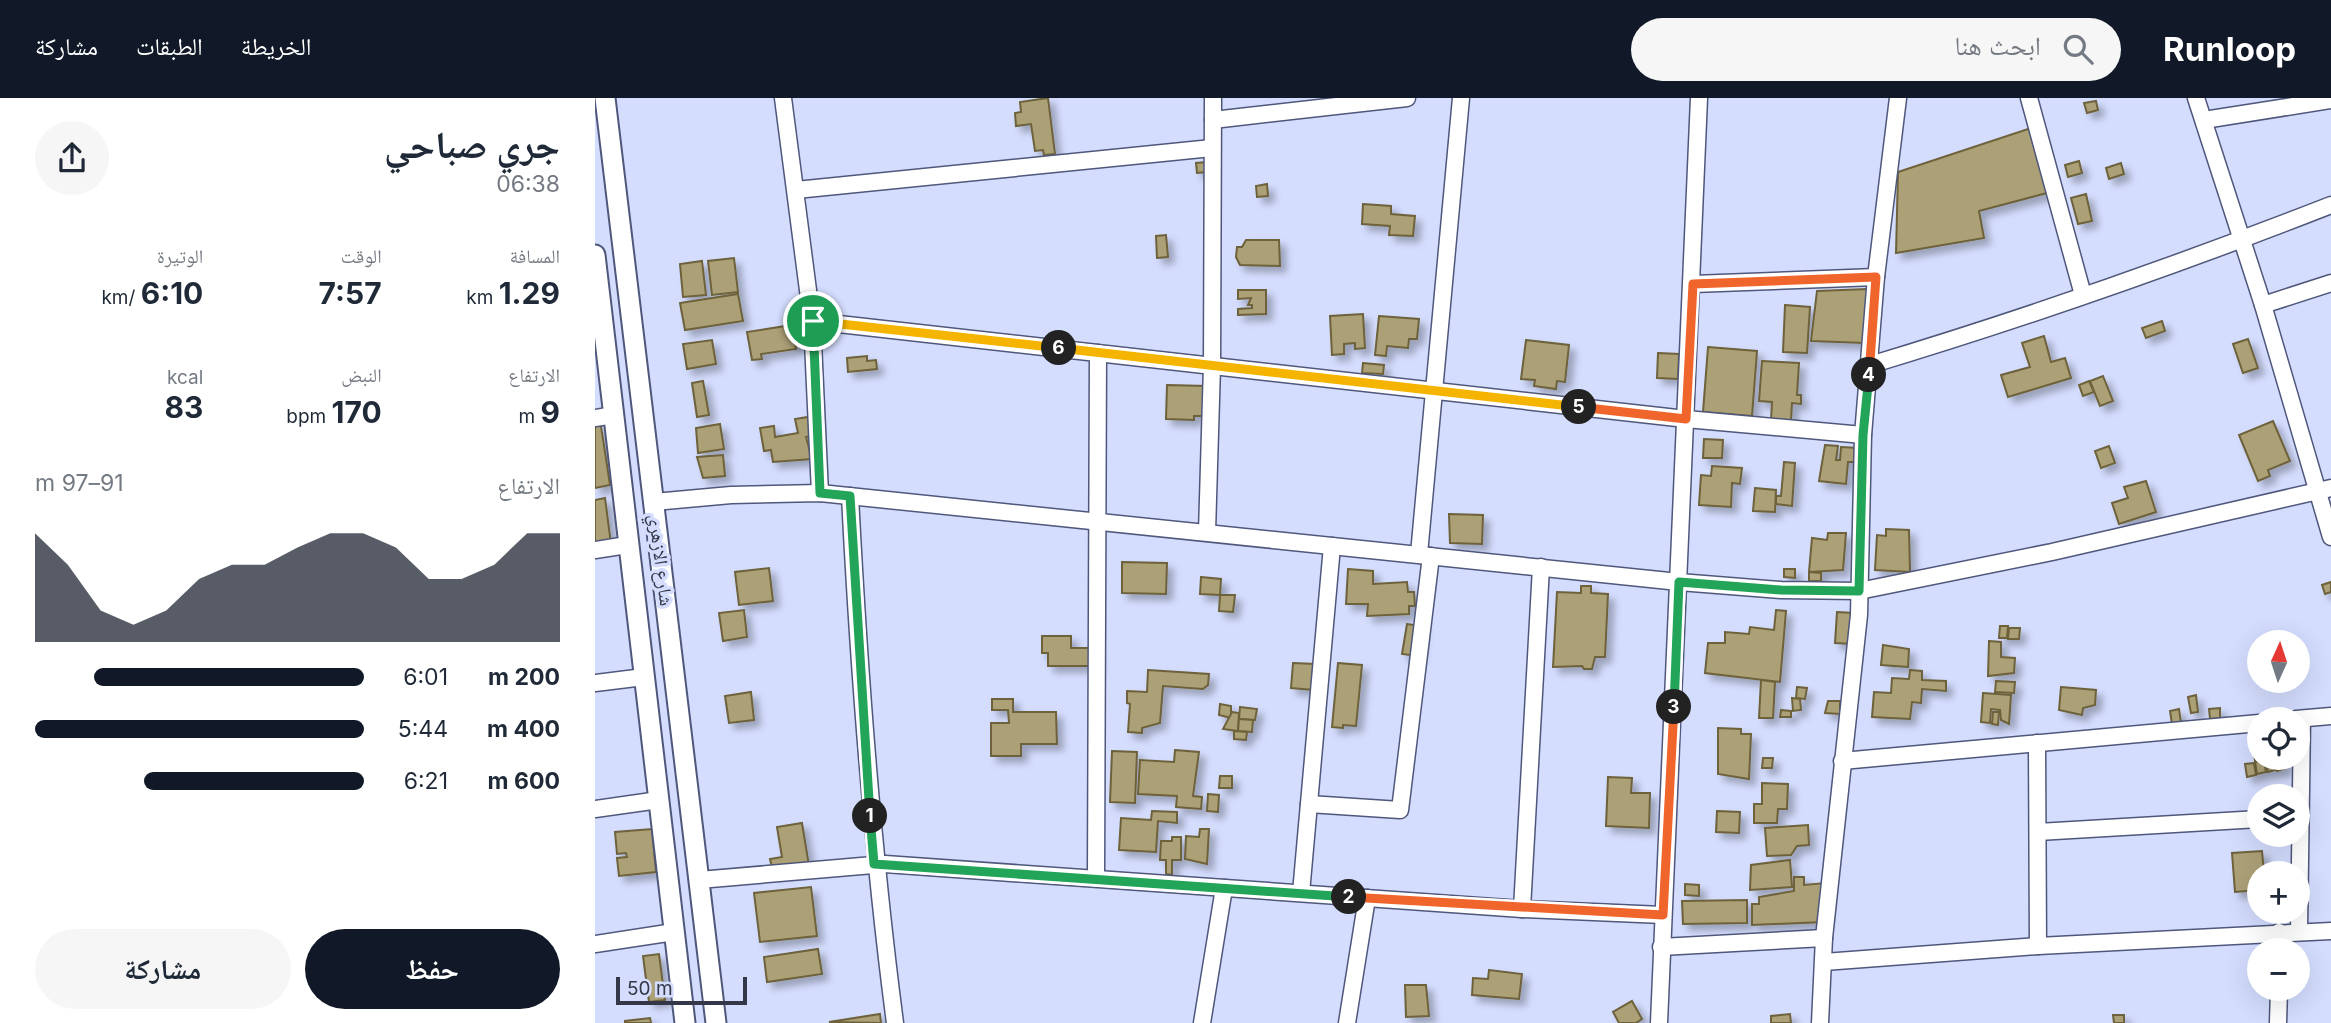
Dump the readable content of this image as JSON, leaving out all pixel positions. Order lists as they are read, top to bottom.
{
  "streets": {
    "street": ["شارع الازهري"]
  },
  "scale_bar": "50 m",
  "north": "top",
  "page": {
    "header": "Runloop",
    "search": "ابحث هنا",
    "nav": ["الخريطة", "الطبقات", "مشاركة"],
    "heading": ["جري صباحي", "06:38"],
    "stats": [
      ["المسافة", "1.29 km"],
      ["الوقت", "7:57"],
      ["الوتيرة", "6:10 /km"],
      ["الارتفاع", "9 m"],
      ["النبض", "170 bpm"],
      ["kcal", "83"]
    ],
    "pins": [
      "6",
      "4",
      "5",
      "3",
      "1",
      "2"
    ],
    "chart": ["الارتفاع", "91–97 m"],
    "map_buttons": ["+", "−"],
    "list": [
      {
        "name": "200 m",
        "note": "6:01"
      },
      {
        "name": "400 m",
        "note": "5:44"
      },
      {
        "name": "600 m",
        "note": "6:21"
      }
    ],
    "buttons": ["حفظ", "مشاركة"],
    "scale": "50 m"
  }
}
